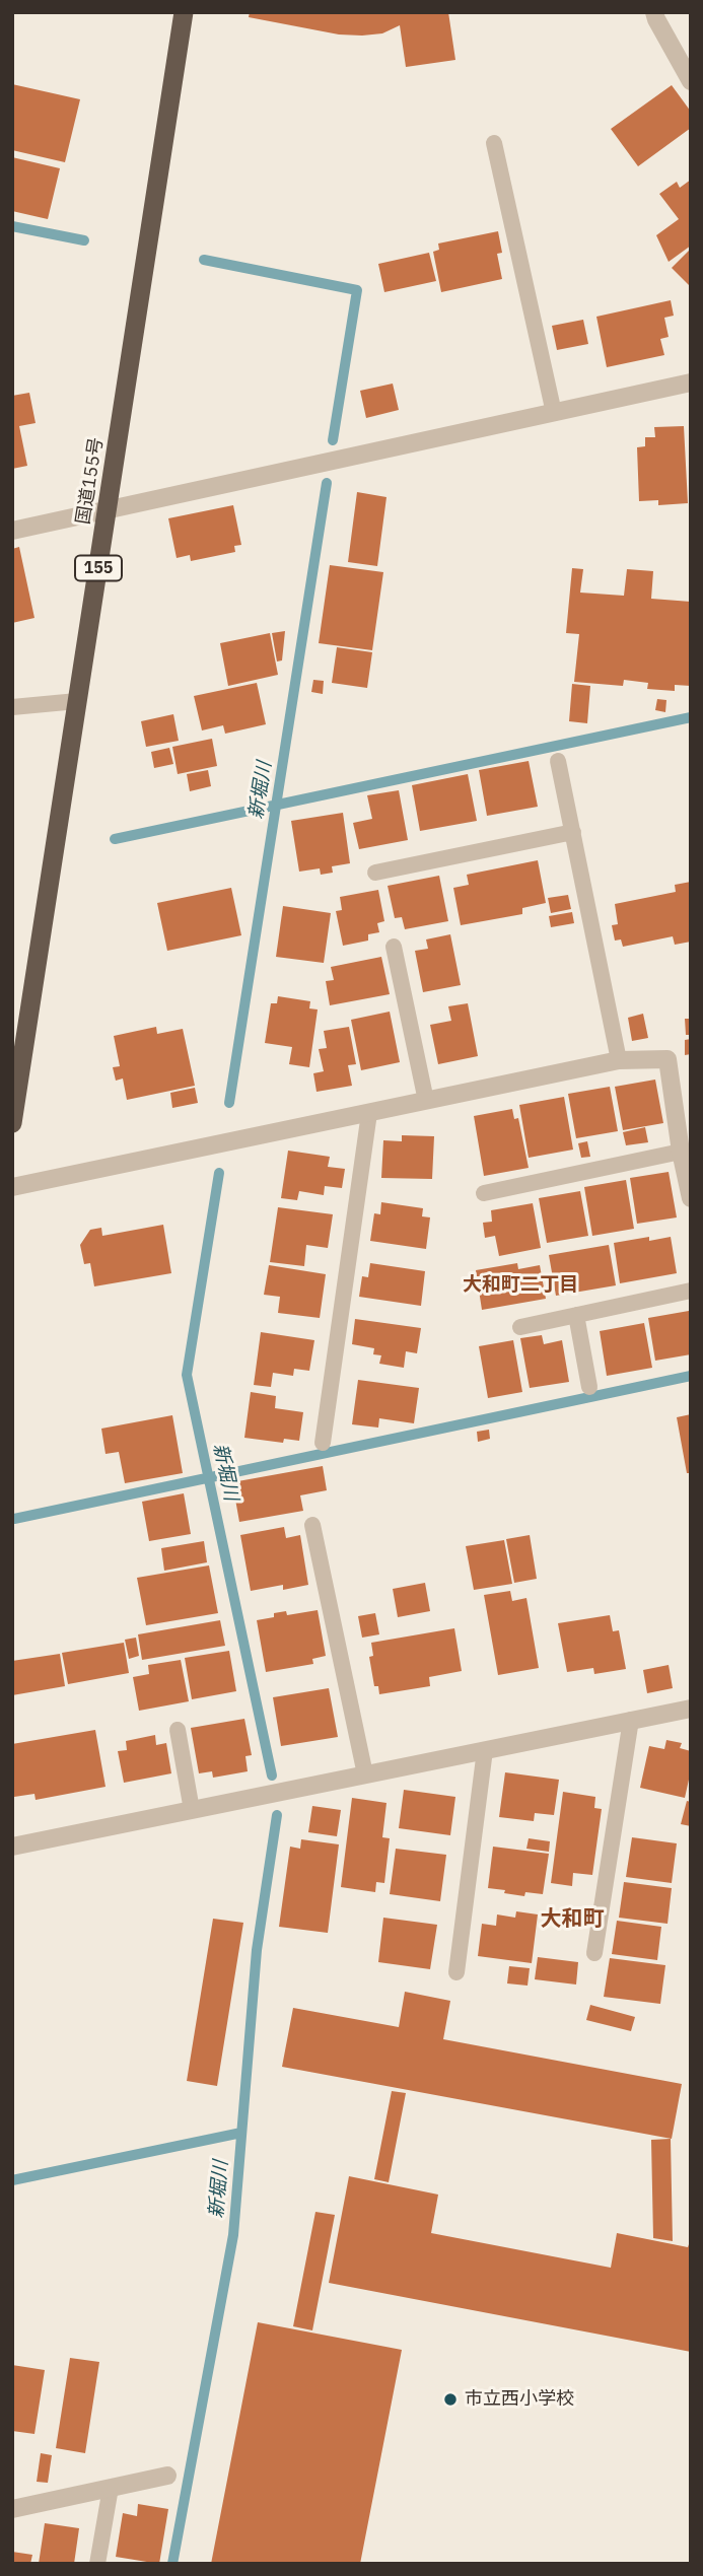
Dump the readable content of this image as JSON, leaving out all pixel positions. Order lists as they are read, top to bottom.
{
  "streets": {
    "highway": ["国道155号", "155"]
  },
  "districts": ["大和町二丁目", "大和町"],
  "water": ["新堀川"],
  "places": ["市立西小学校"]
}
